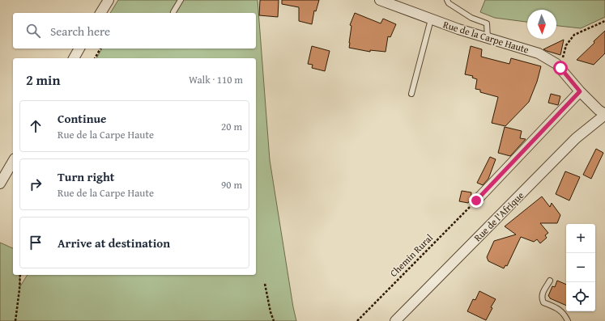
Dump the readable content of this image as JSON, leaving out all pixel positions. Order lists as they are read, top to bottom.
{
  "streets": {
    "street": ["Rue de la Carpe Haute", "Rue de l'Afrique"],
    "path": ["Chemin Rural"]
  },
  "crossings": [
    ["Rue de la Carpe Haute", "Rue de l'Afrique"]
  ],
  "north": "bottom",
  "page": {
    "search": "Search here",
    "heading": ["2 min", "Walk · 110 m"],
    "list": [
      ["Continue", "Rue de la Carpe Haute", "20 m"],
      ["Turn right", "Rue de la Carpe Haute", "90 m"],
      "Arrive at destination"
    ],
    "map_buttons": ["+", "−"]
  }
}
